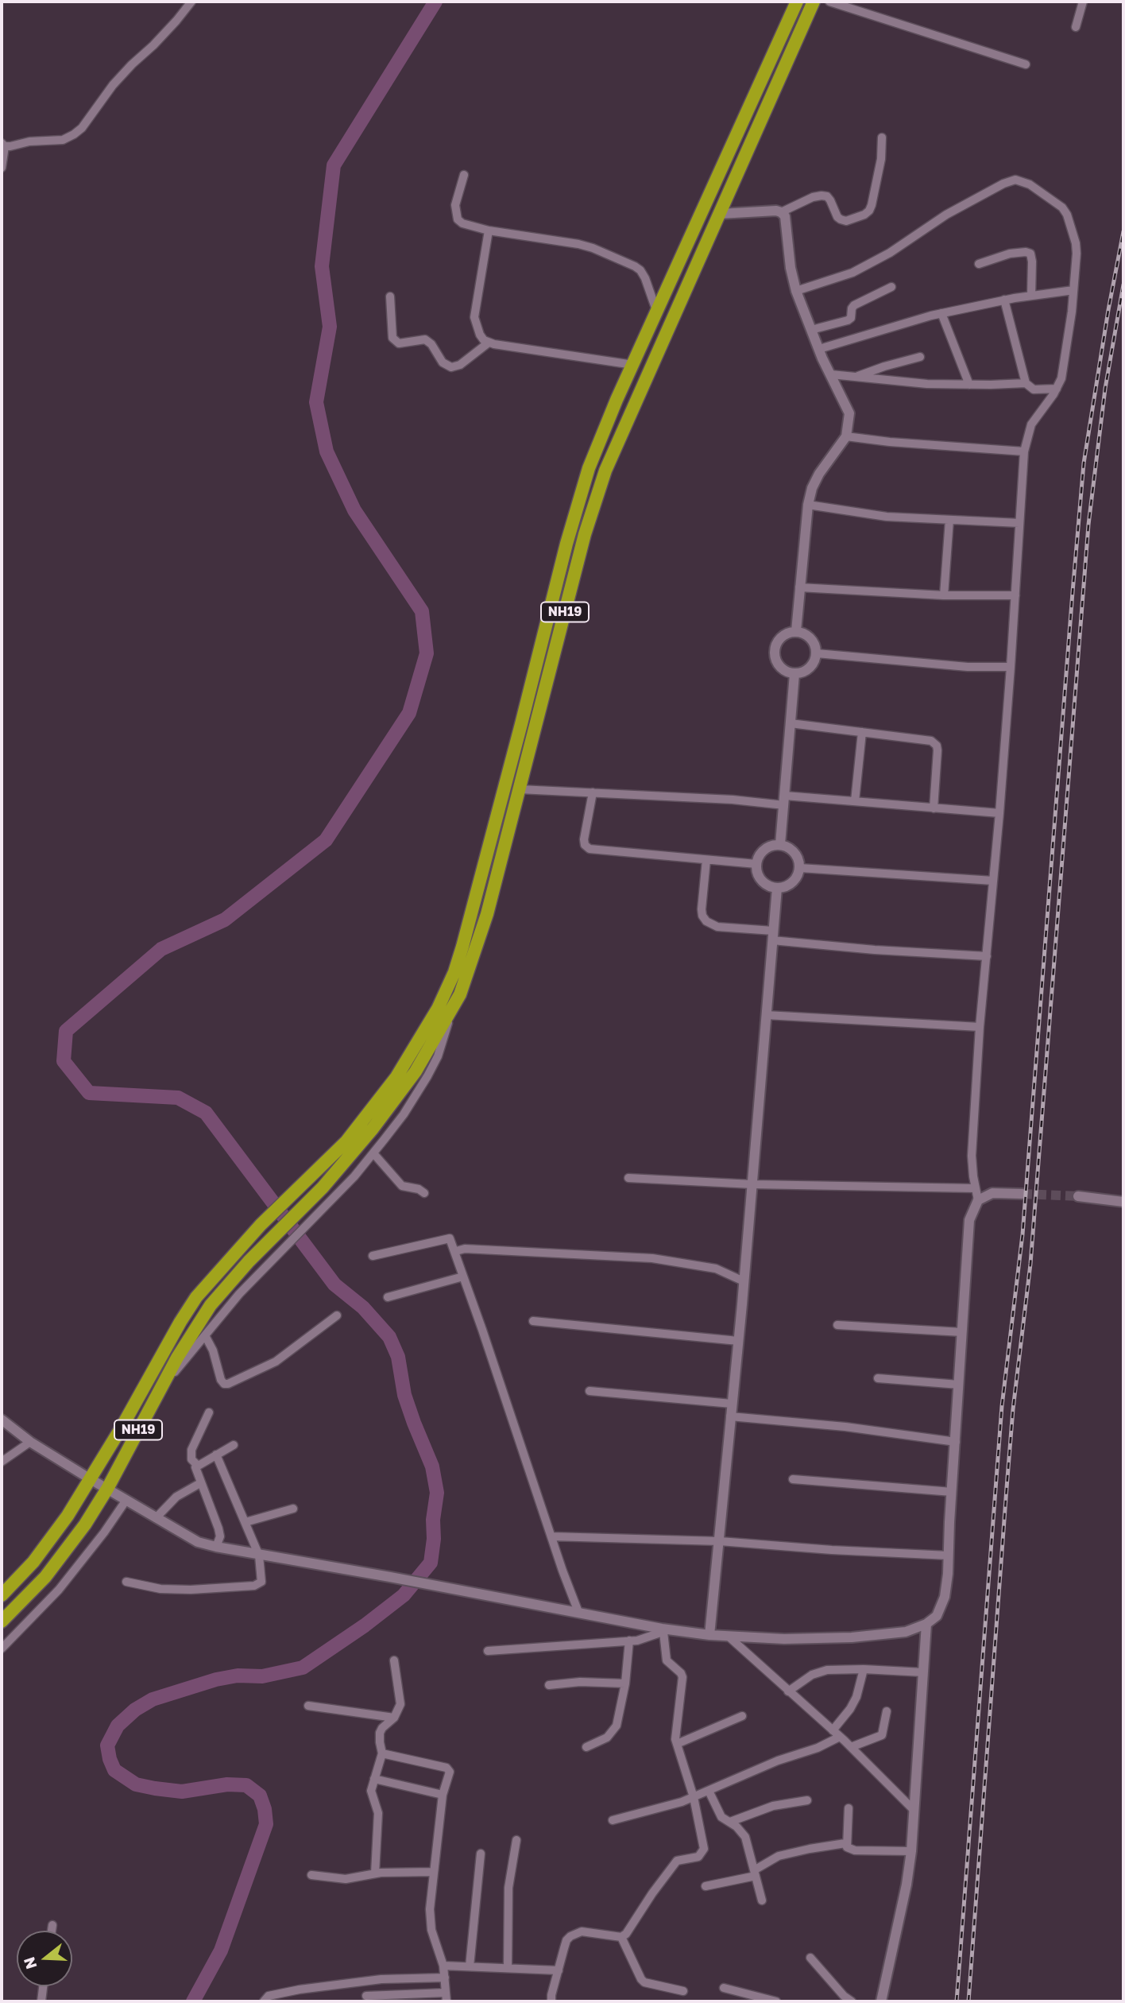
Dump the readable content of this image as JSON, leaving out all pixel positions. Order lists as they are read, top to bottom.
{
  "streets": {
    "highway": ["NH19"]
  },
  "north": "left"
}
